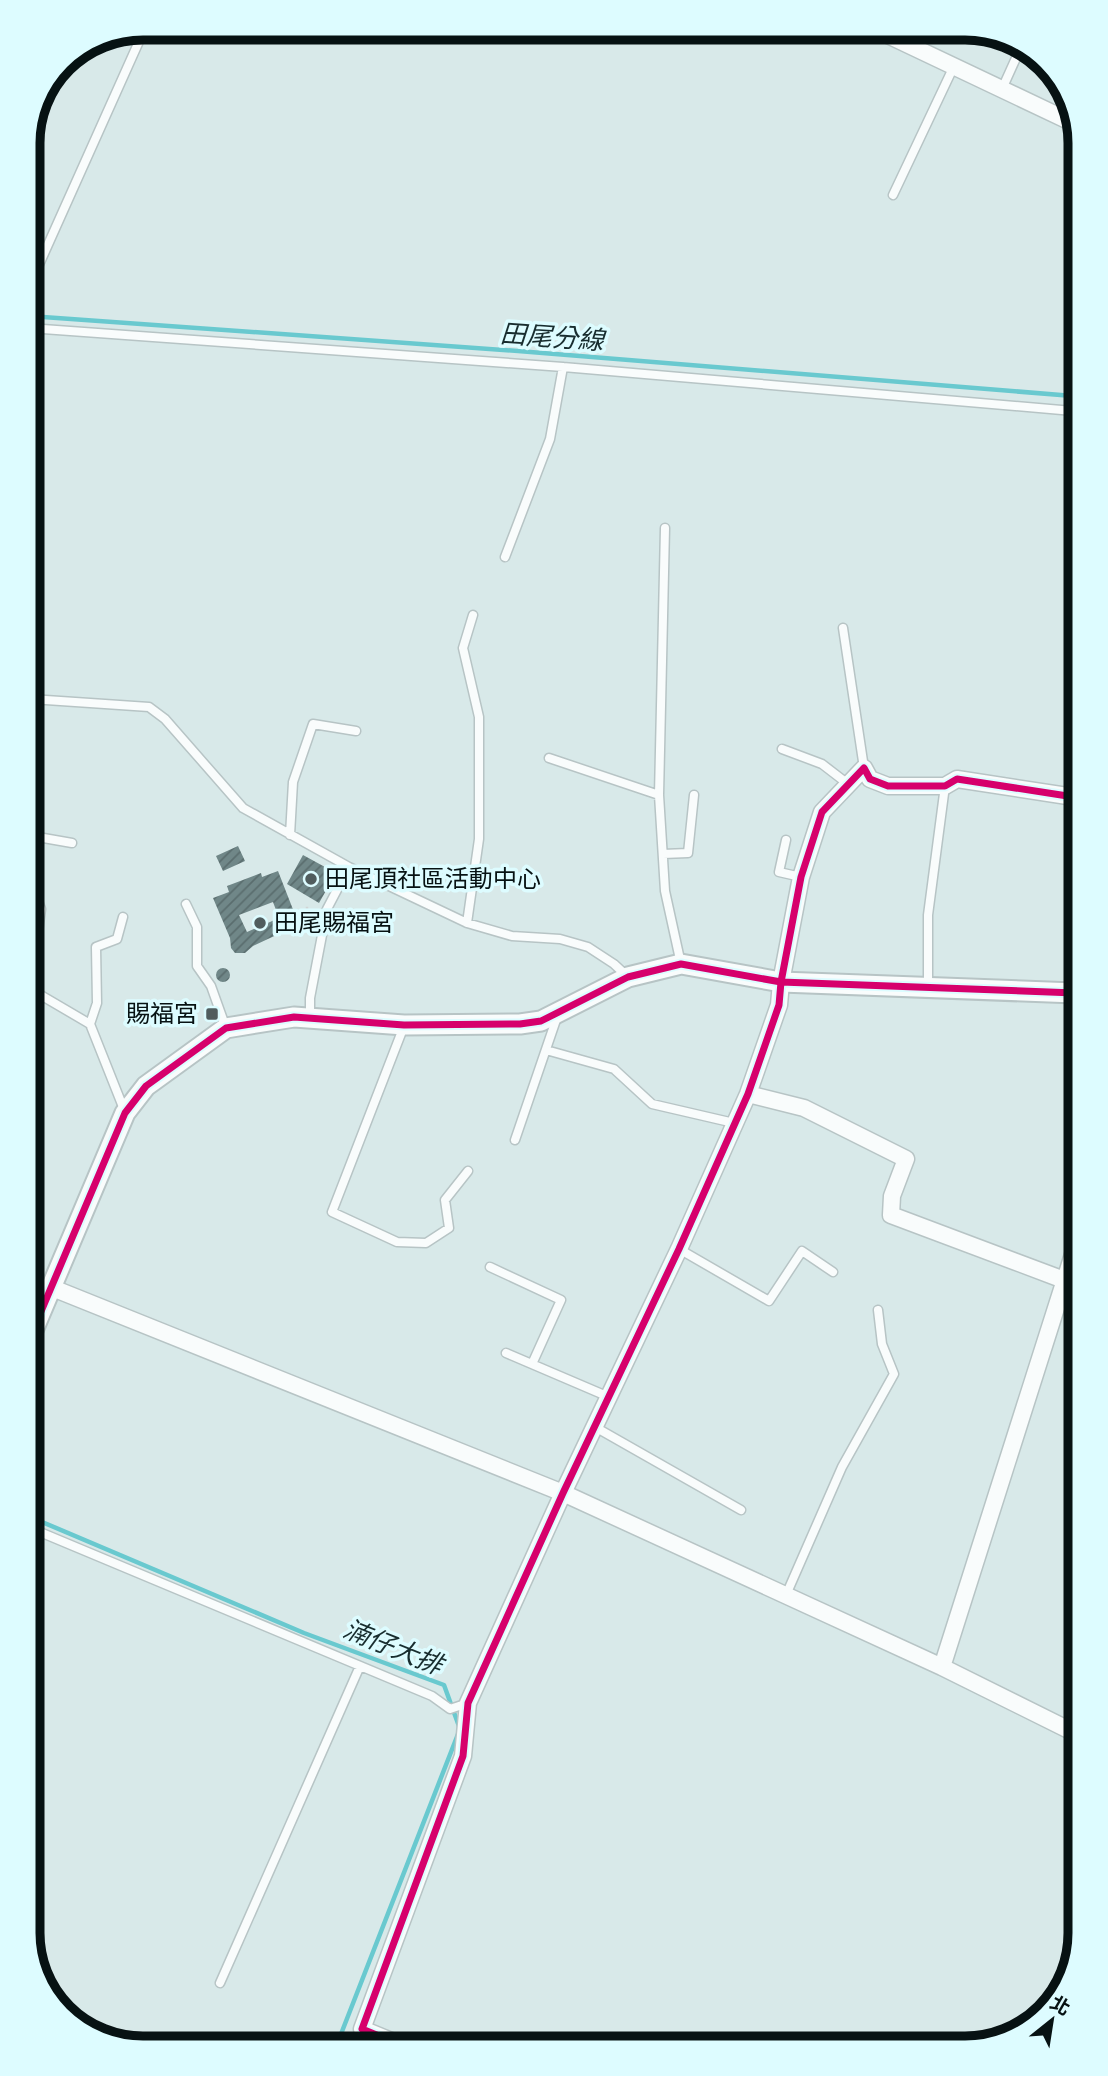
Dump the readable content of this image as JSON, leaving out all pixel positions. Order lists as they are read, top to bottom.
{
  "water": ["田尾分線", "湳仔大排"],
  "places": {
    "other": ["田尾頂社區活動中心", "田尾賜福宮"],
    "transit": ["賜福宮"]
  },
  "north": "top right"
}
